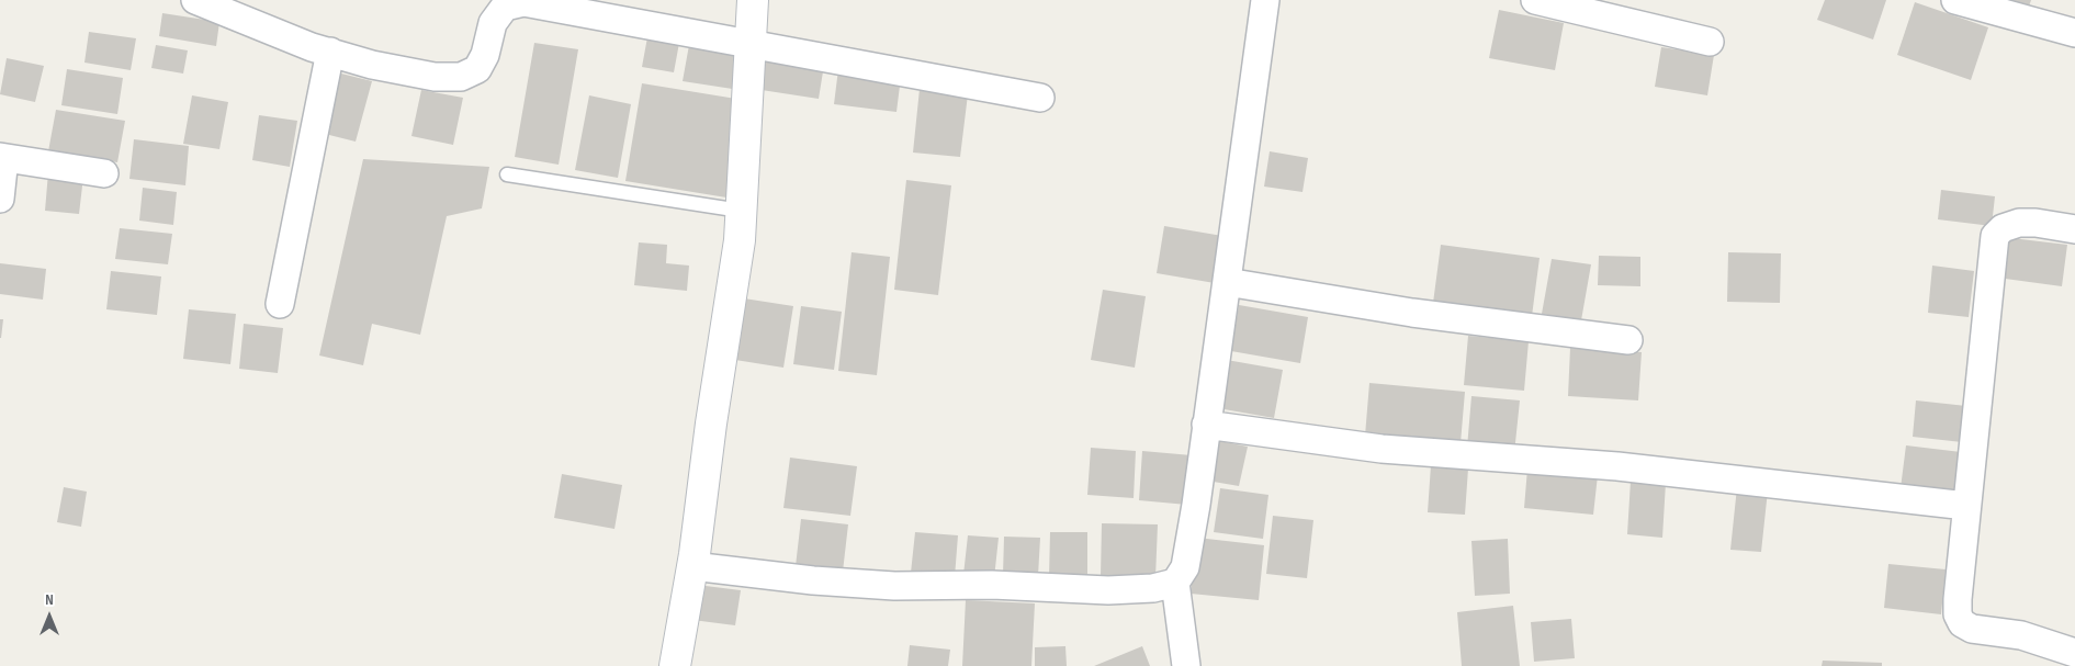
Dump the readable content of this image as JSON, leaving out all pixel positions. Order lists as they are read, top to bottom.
{
  "north": "top"
}
